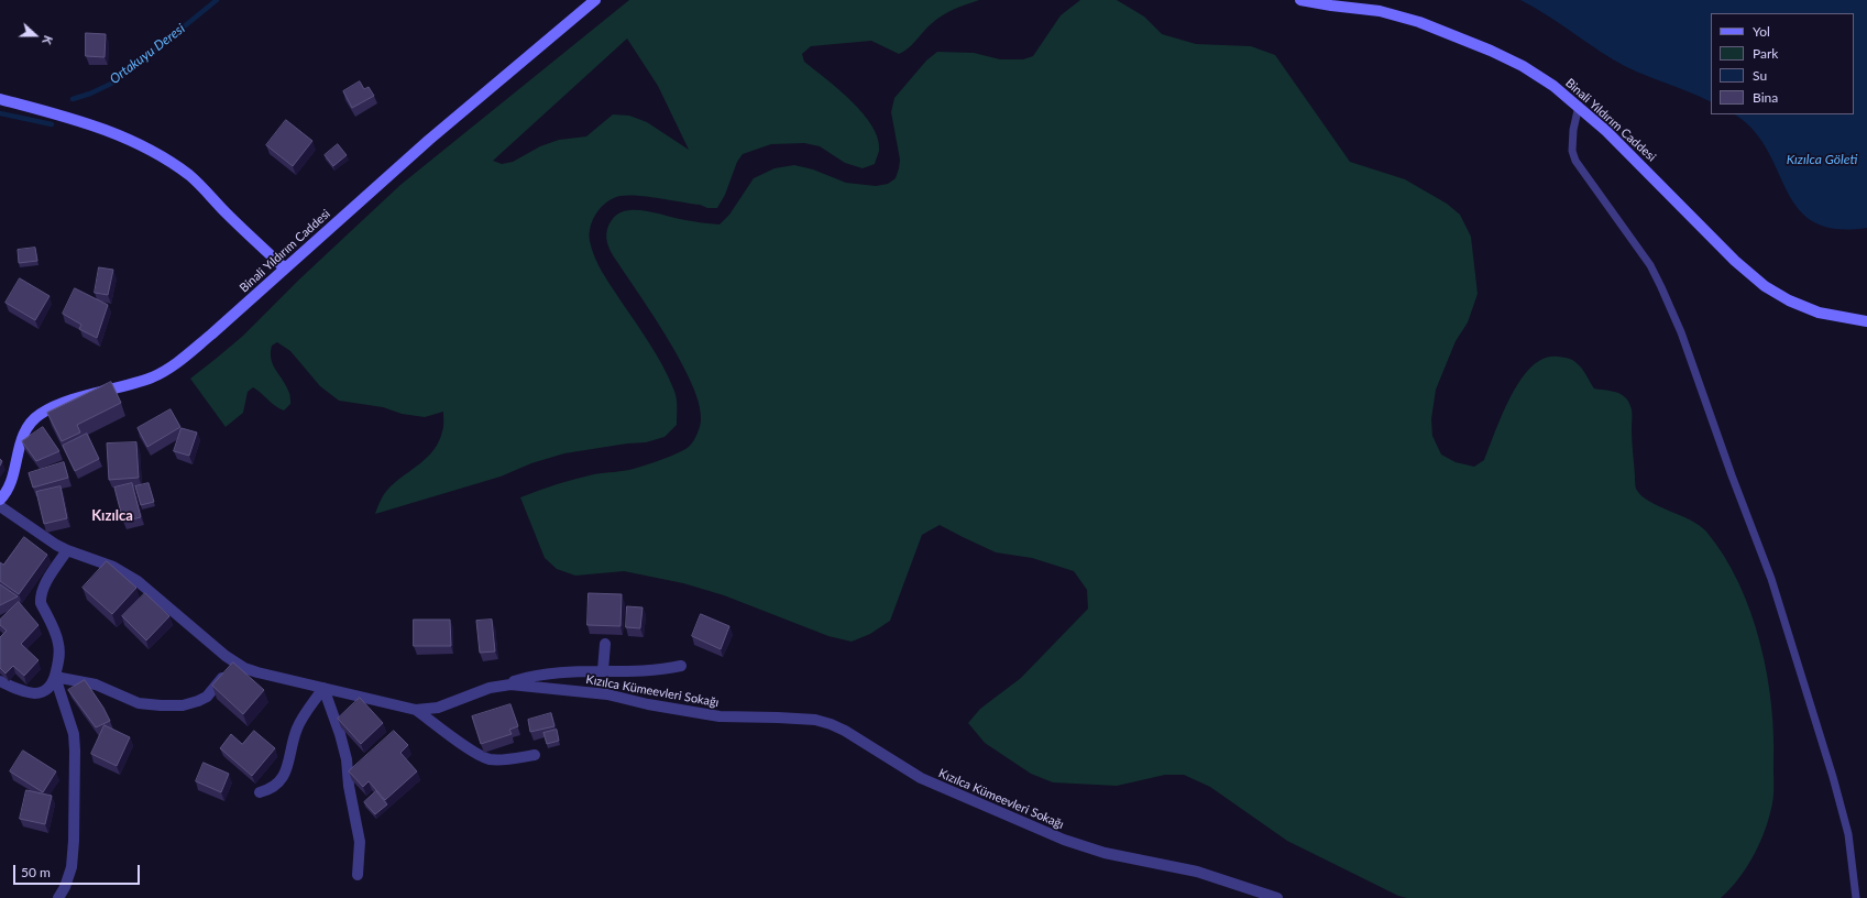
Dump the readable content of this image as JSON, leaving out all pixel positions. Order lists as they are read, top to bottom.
{
  "streets": {
    "street": ["Binali Yıldırım Caddesi", "Kızılca Kümeevleri Sokağı"]
  },
  "districts": ["Kızılca"],
  "water": ["Ortakuyu Deresi", "Kızılca Göleti"],
  "legend": [
    "Yol",
    "Park",
    "Su",
    "Bina"
  ],
  "scale_bar": "50 m",
  "north": "right"
}
